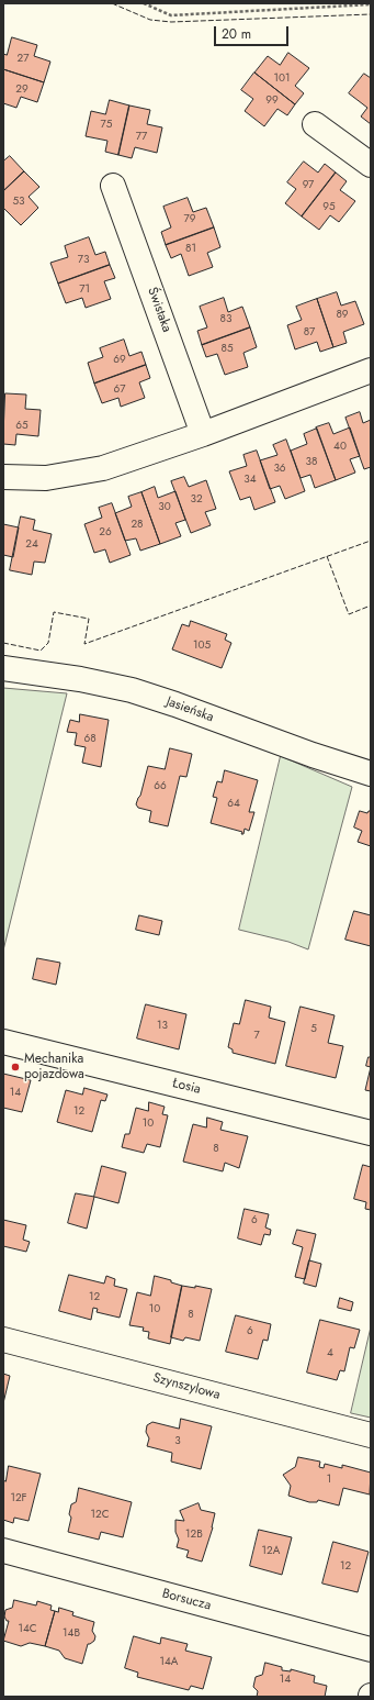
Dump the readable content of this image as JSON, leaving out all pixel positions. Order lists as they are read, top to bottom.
{
  "streets": {
    "street": [
      "Świstaka",
      "Jasieńska",
      "Łosia",
      "Szynszylowa",
      "Borsucza"
    ]
  },
  "places": ["Mechanika pojazdowa"],
  "house_numbers": [
    "27",
    "101",
    "29",
    "99",
    "75",
    "77",
    "97",
    "53",
    "95",
    "79",
    "81",
    "73",
    "71",
    "89",
    "83",
    "87",
    "85",
    "69",
    "67",
    "65",
    "40",
    "38",
    "36",
    "34",
    "32",
    "30",
    "28",
    "26",
    "24",
    "105",
    "68",
    "66",
    "64",
    "13",
    "5",
    "7",
    "14",
    "12",
    "10",
    "8",
    "6",
    "12",
    "10",
    "8",
    "6",
    "4",
    "3",
    "1",
    "12F",
    "12C",
    "12B",
    "12A",
    "12",
    "14C",
    "14B",
    "14A",
    "14"
  ],
  "scale_bar": "20 m"
}
